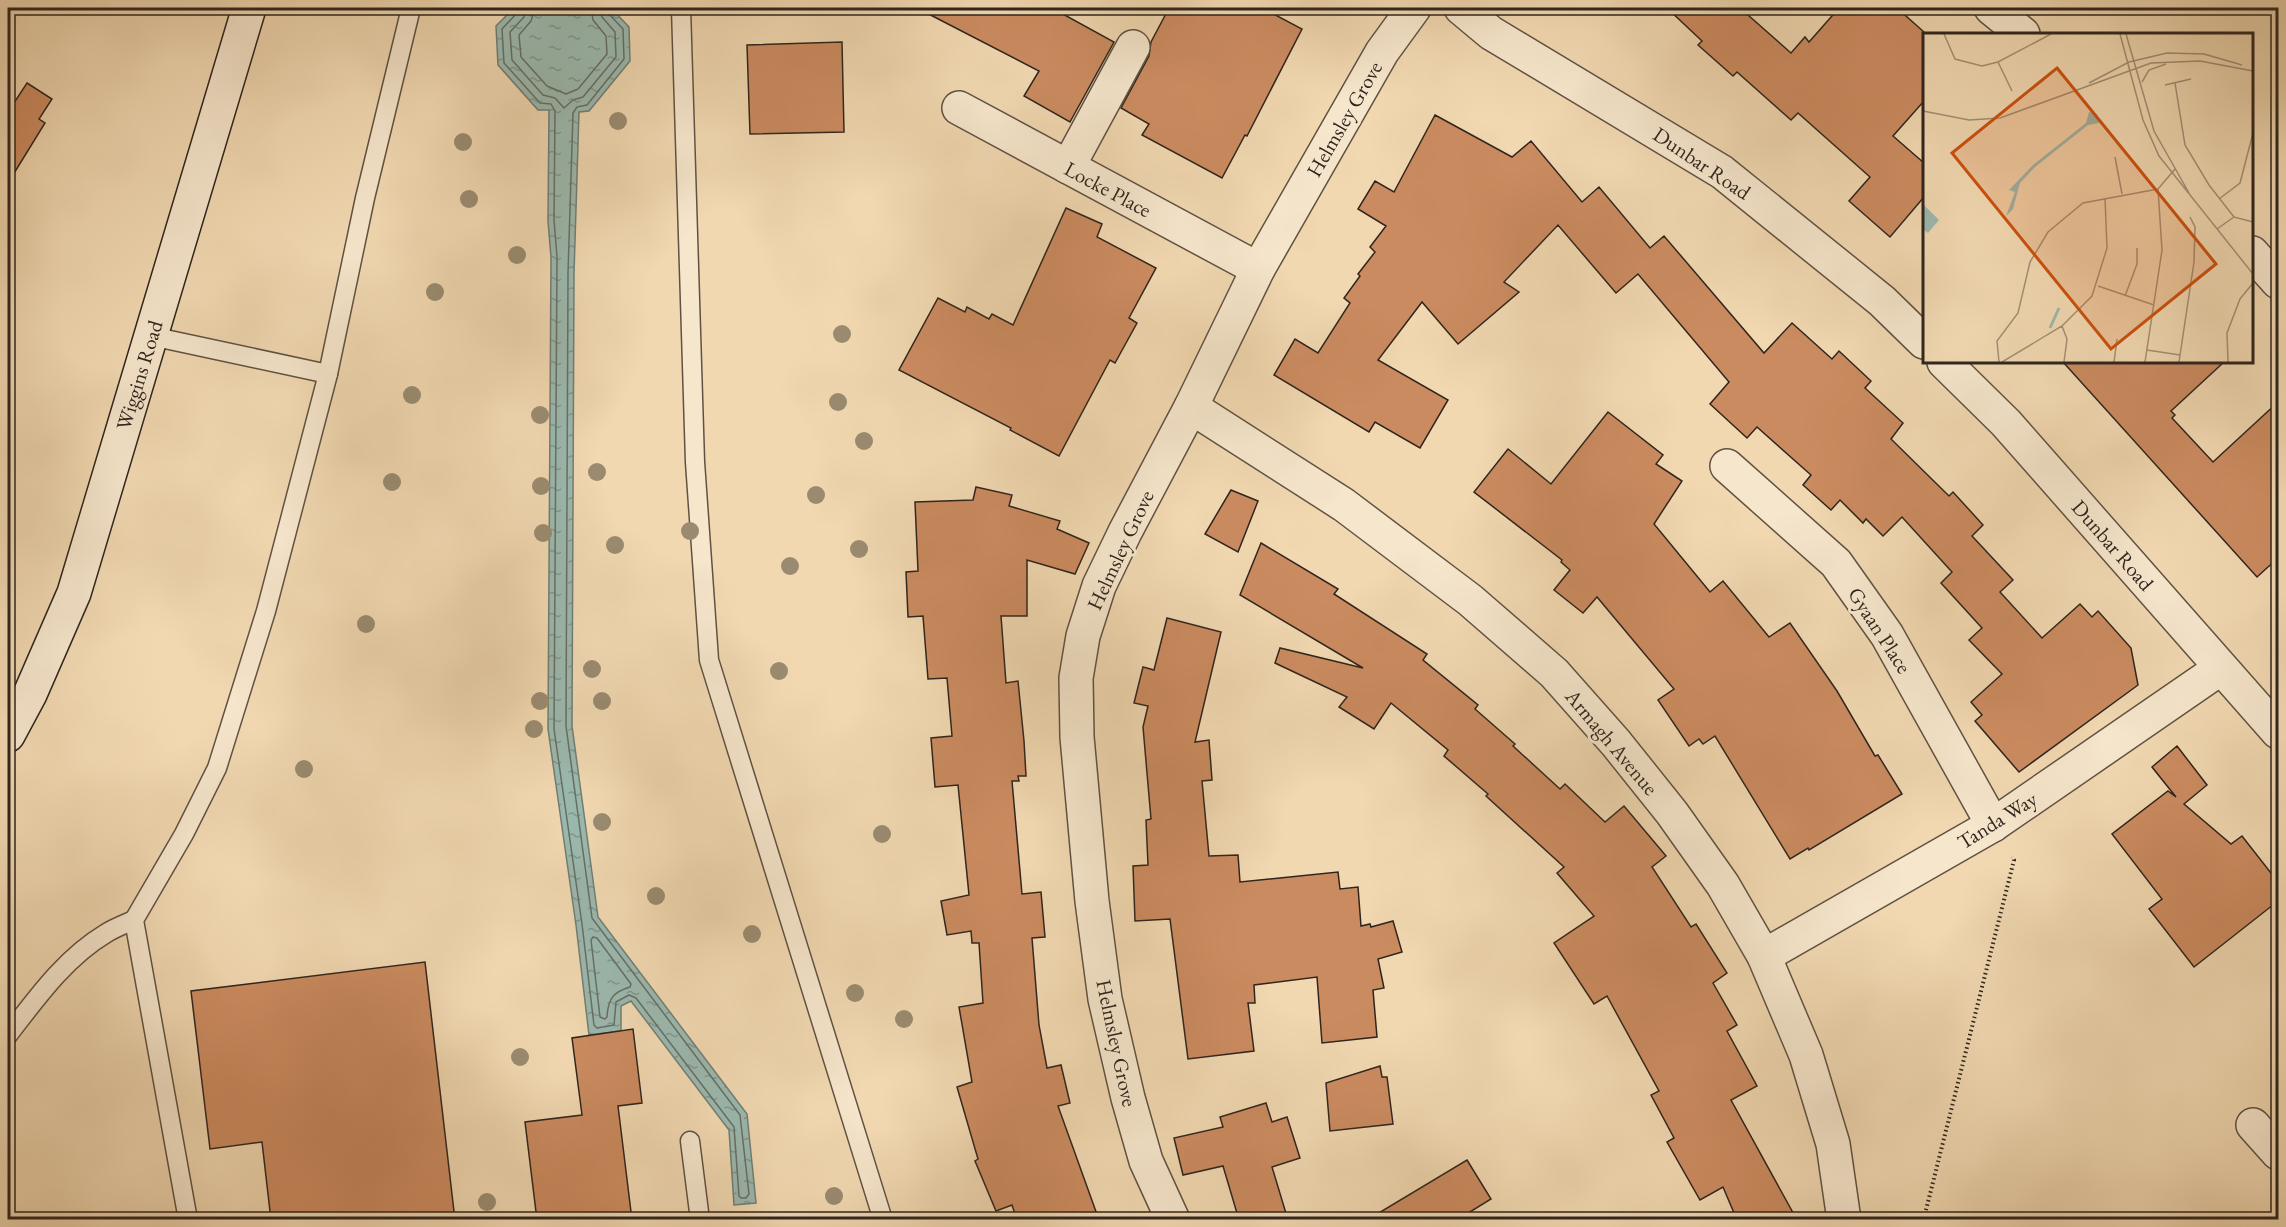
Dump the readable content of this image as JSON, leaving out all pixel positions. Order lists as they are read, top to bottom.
{
  "streets": {
    "street": [
      "Helmsley Grove",
      "Dunbar Road",
      "Locke Place",
      "Wiggins Road",
      "Gyaan Place",
      "Armagh Avenue",
      "Tanda Way"
    ]
  },
  "crossings": [
    ["Helmsley Grove", "Locke Place"],
    ["Helmsley Grove", "Armagh Avenue"],
    ["Dunbar Road", "Tanda Way"],
    ["Gyaan Place", "Tanda Way"],
    ["Armagh Avenue", "Tanda Way"]
  ]
}
